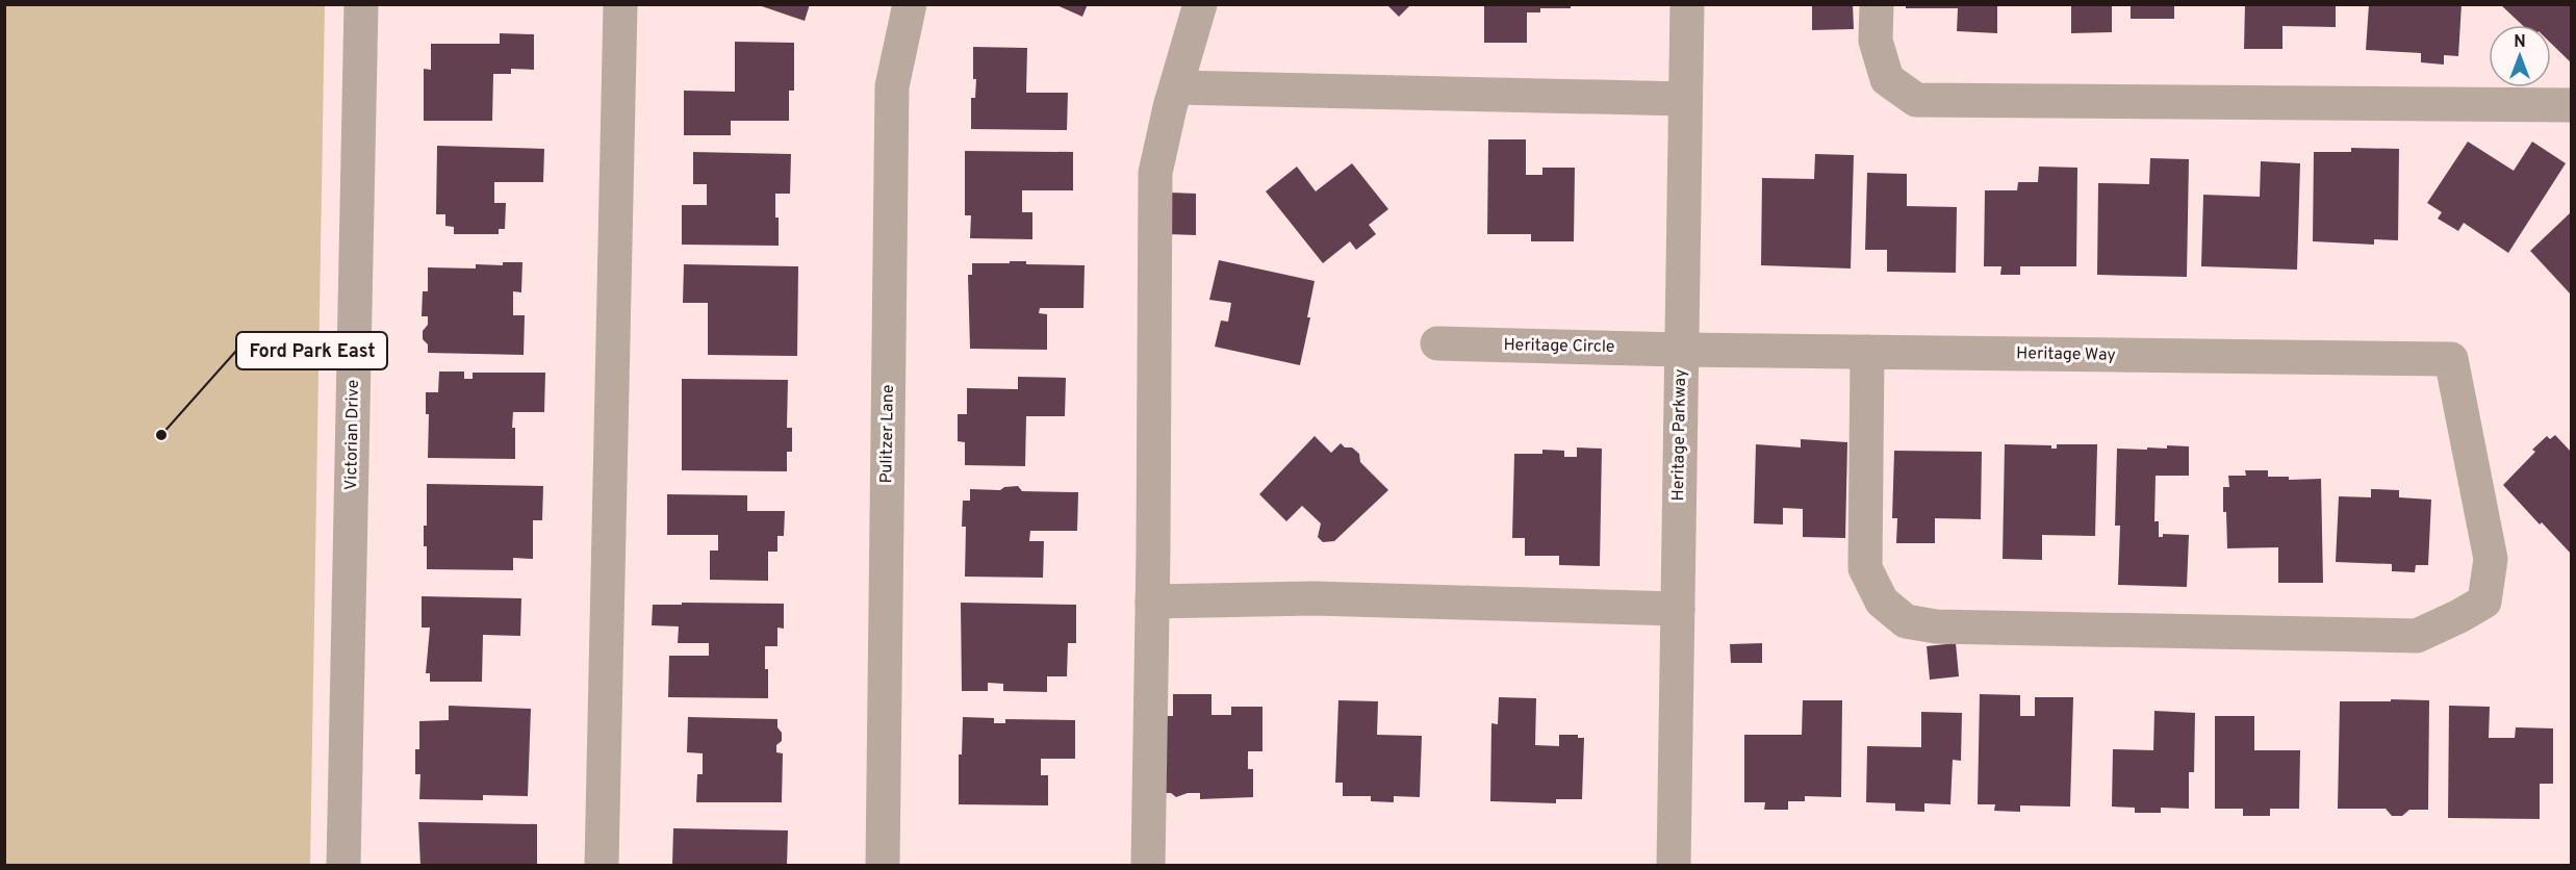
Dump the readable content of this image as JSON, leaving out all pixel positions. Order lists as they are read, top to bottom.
{
  "streets": {
    "street": [
      "Heritage Circle",
      "Heritage Way",
      "Pulitzer Lane",
      "Victorian Drive",
      "Heritage Parkway"
    ]
  },
  "crossings": [
    ["Heritage Circle", "Heritage Way"],
    ["Heritage Circle", "Heritage Parkway"],
    ["Heritage Way", "Heritage Parkway"]
  ],
  "places": ["Ford Park East"],
  "north": "top"
}
